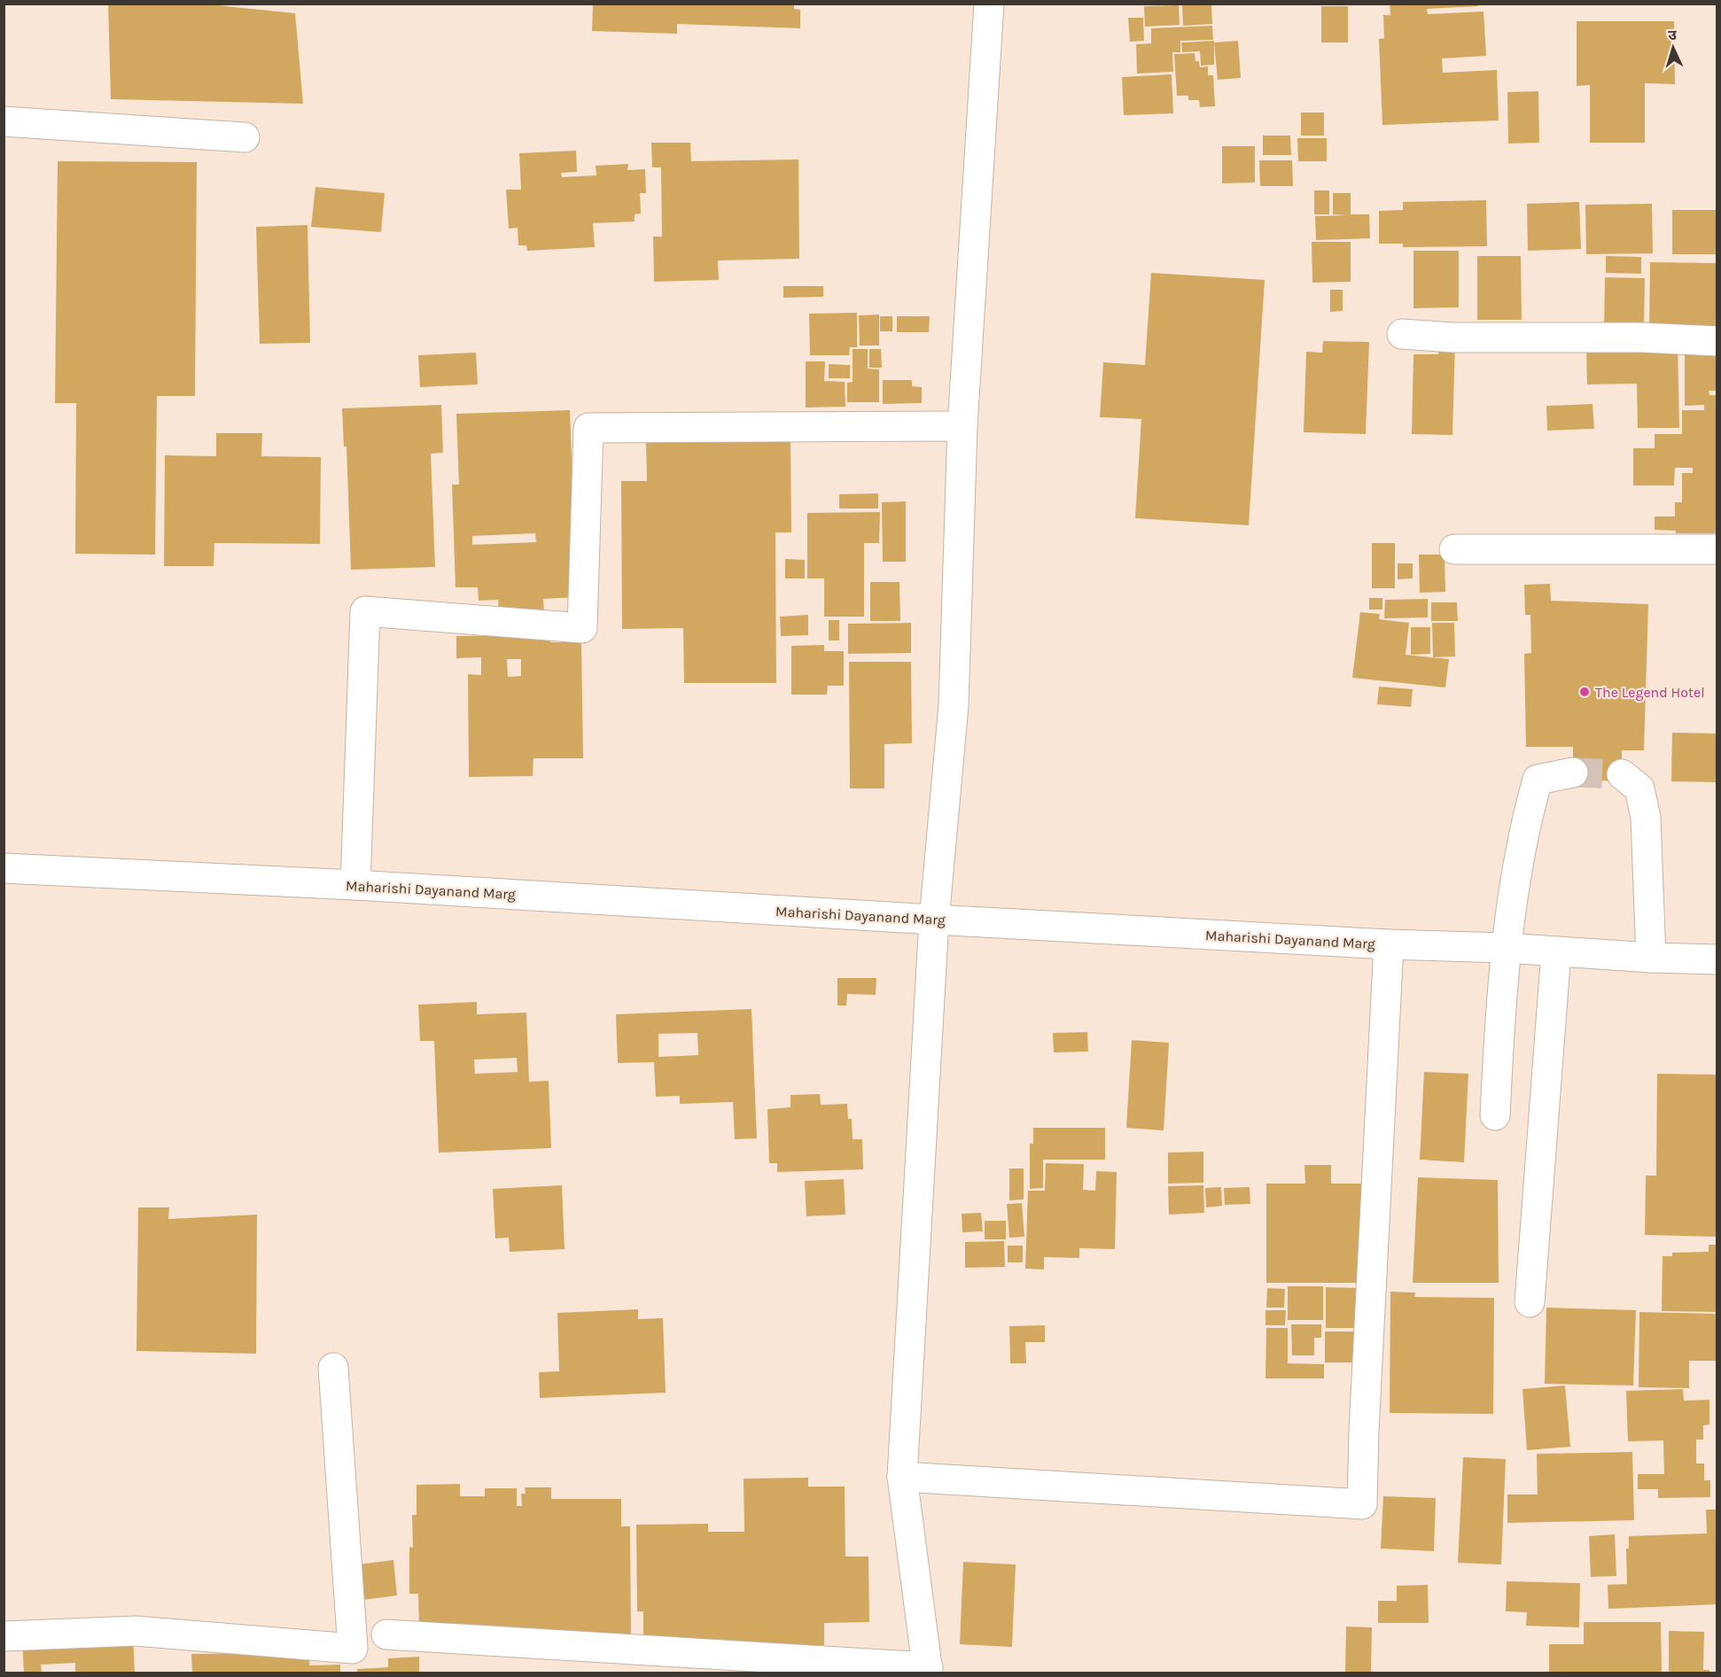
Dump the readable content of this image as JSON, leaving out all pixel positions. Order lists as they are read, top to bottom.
{
  "streets": {
    "street": ["Maharishi Dayanand Marg"]
  },
  "places": ["The Legend Hotel"],
  "north": "top"
}
